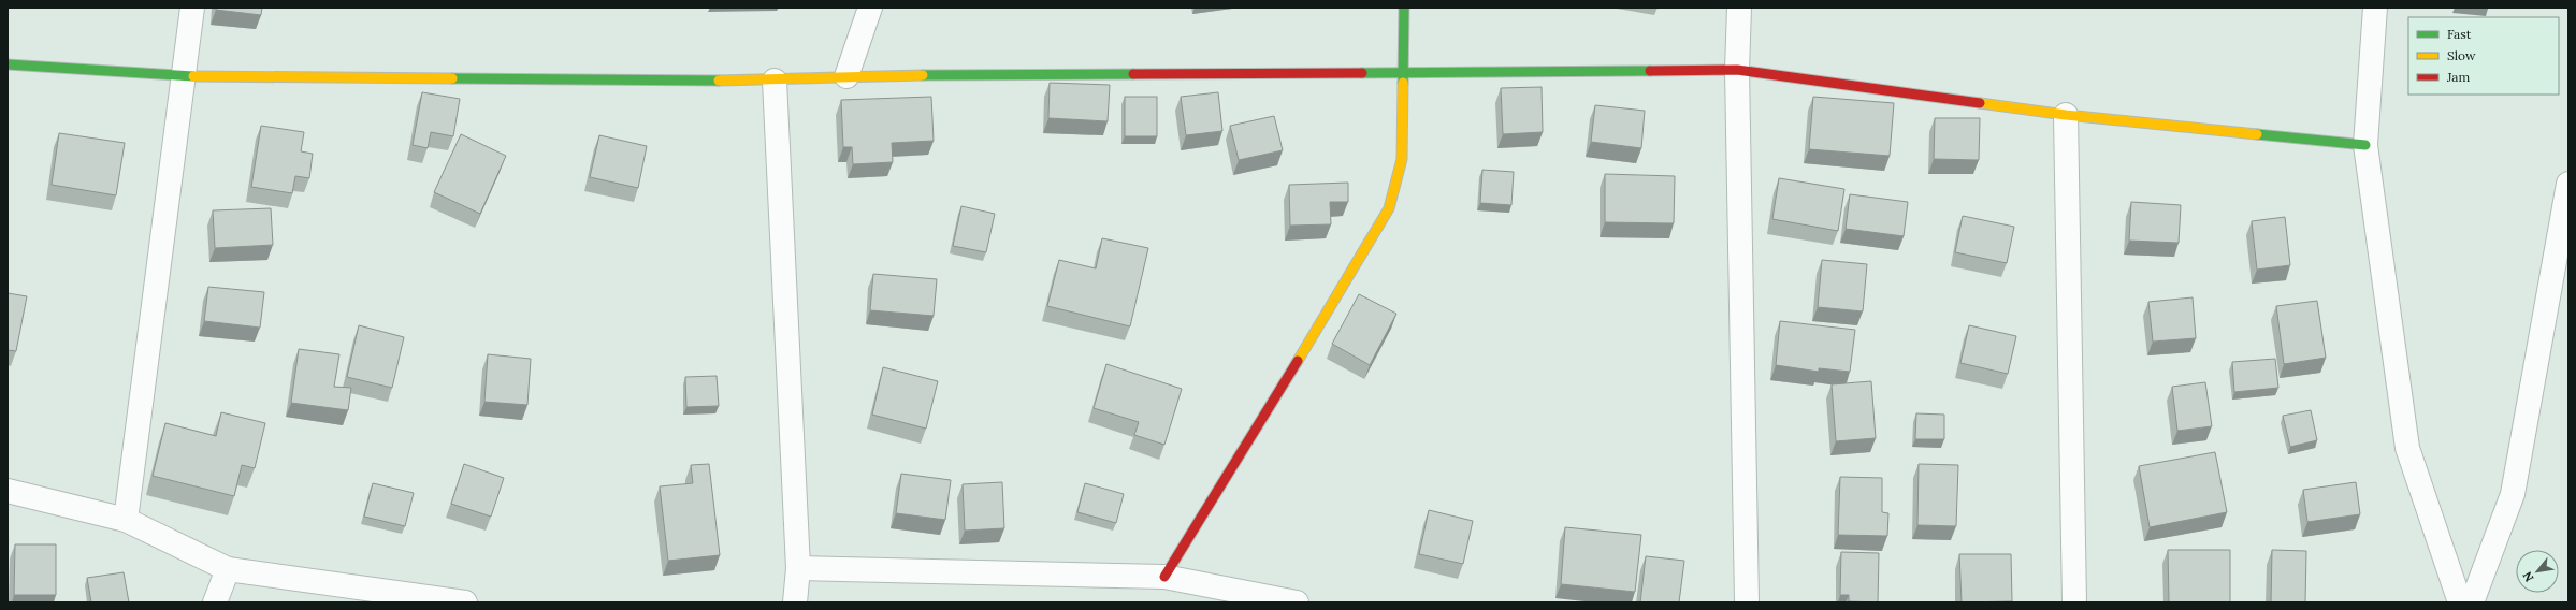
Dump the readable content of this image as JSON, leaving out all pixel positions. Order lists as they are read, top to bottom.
{
  "legend": ["Fast", "Slow", "Jam"],
  "north": "bottom left"
}
